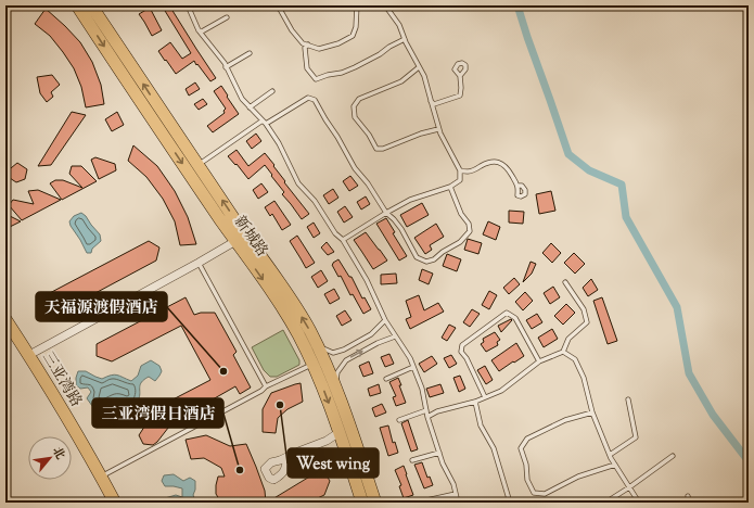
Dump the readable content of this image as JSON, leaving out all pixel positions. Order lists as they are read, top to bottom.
{
  "streets": {
    "main road": ["新城路", "三亚湾路"]
  },
  "places": ["天福源渡假酒店", "West wing", "三亚湾假日酒店"],
  "north": "top right"
}
